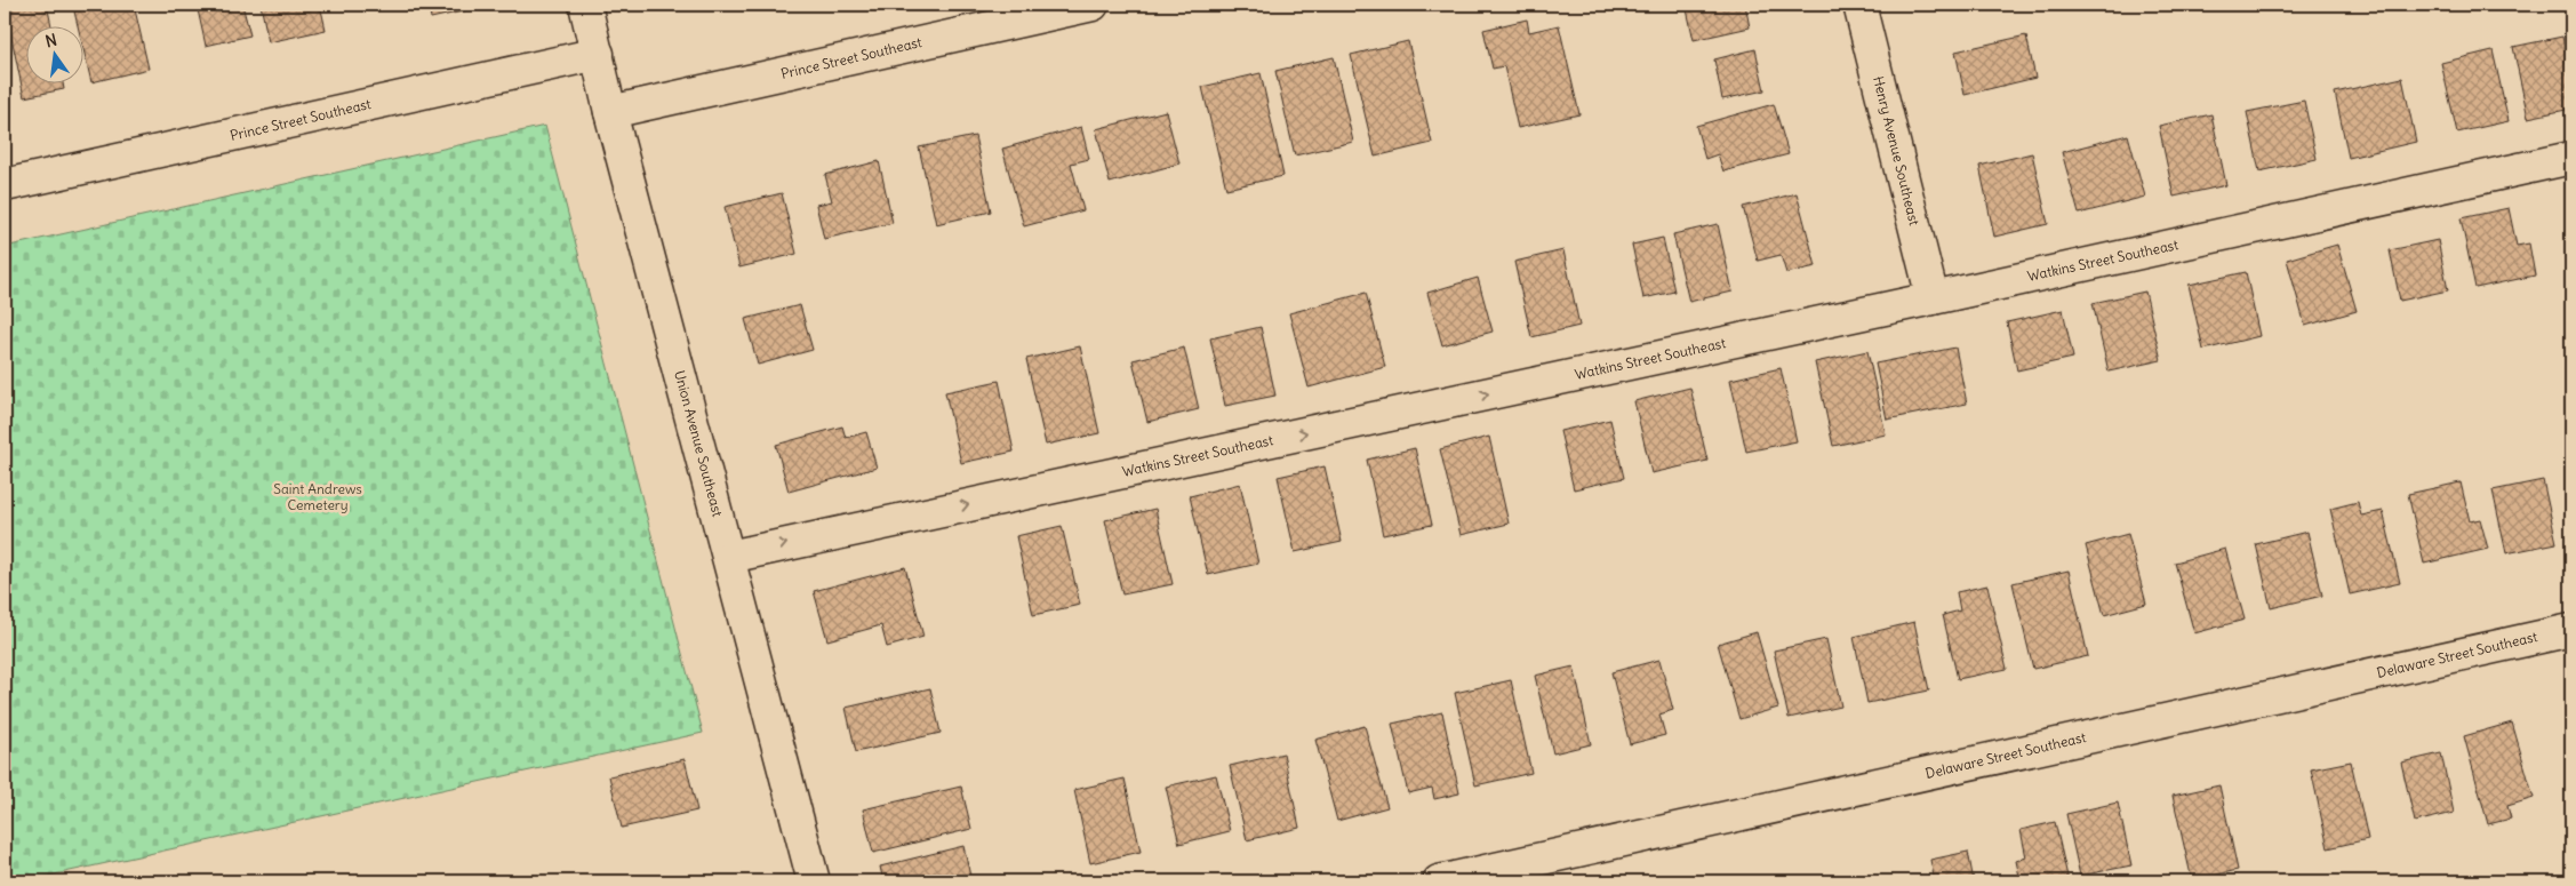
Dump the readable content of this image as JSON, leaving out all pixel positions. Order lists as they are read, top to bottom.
{
  "streets": {
    "street": [
      "Prince Street Southeast",
      "Henry Avenue Southeast",
      "Watkins Street Southeast",
      "Union Avenue Southeast",
      "Delaware Street Southeast"
    ]
  },
  "crossings": [
    ["Prince Street Southeast", "Union Avenue Southeast"],
    ["Henry Avenue Southeast", "Watkins Street Southeast"],
    ["Watkins Street Southeast", "Union Avenue Southeast"]
  ],
  "one_way": ["Watkins Street Southeast"],
  "parks": ["Saint Andrews Cemetery"],
  "north": "top"
}
